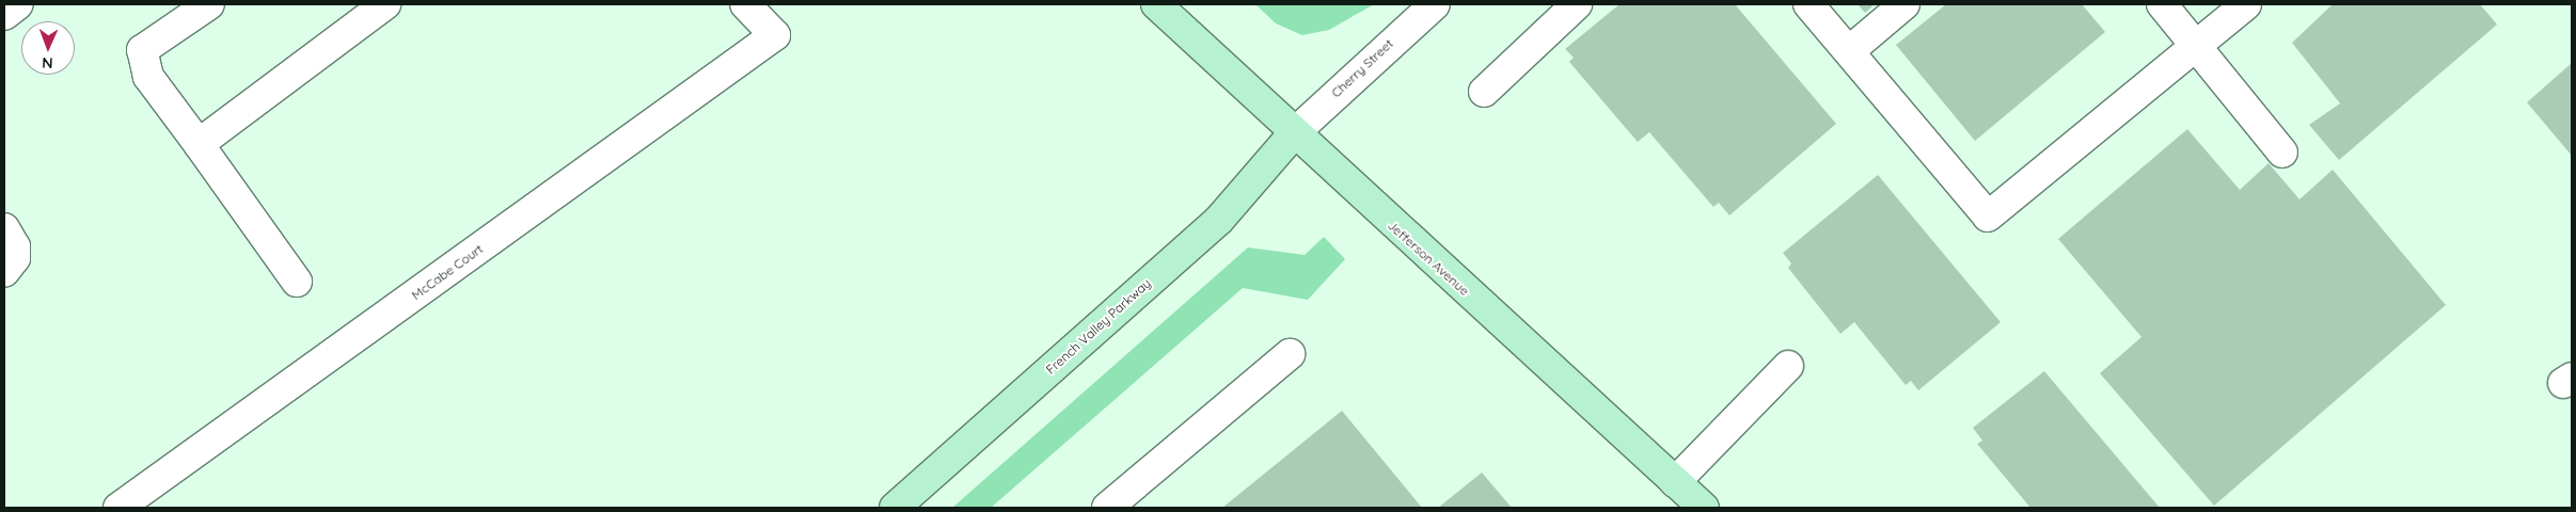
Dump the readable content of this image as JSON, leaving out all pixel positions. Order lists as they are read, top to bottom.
{
  "streets": {
    "main road": ["Jefferson Avenue", "French Valley Parkway"],
    "street": ["Cherry Street", "McCabe Court"]
  },
  "crossings": [
    ["Cherry Street", "Jefferson Avenue"],
    ["Cherry Street", "French Valley Parkway"],
    ["Jefferson Avenue", "French Valley Parkway"]
  ],
  "north": "bottom"
}
